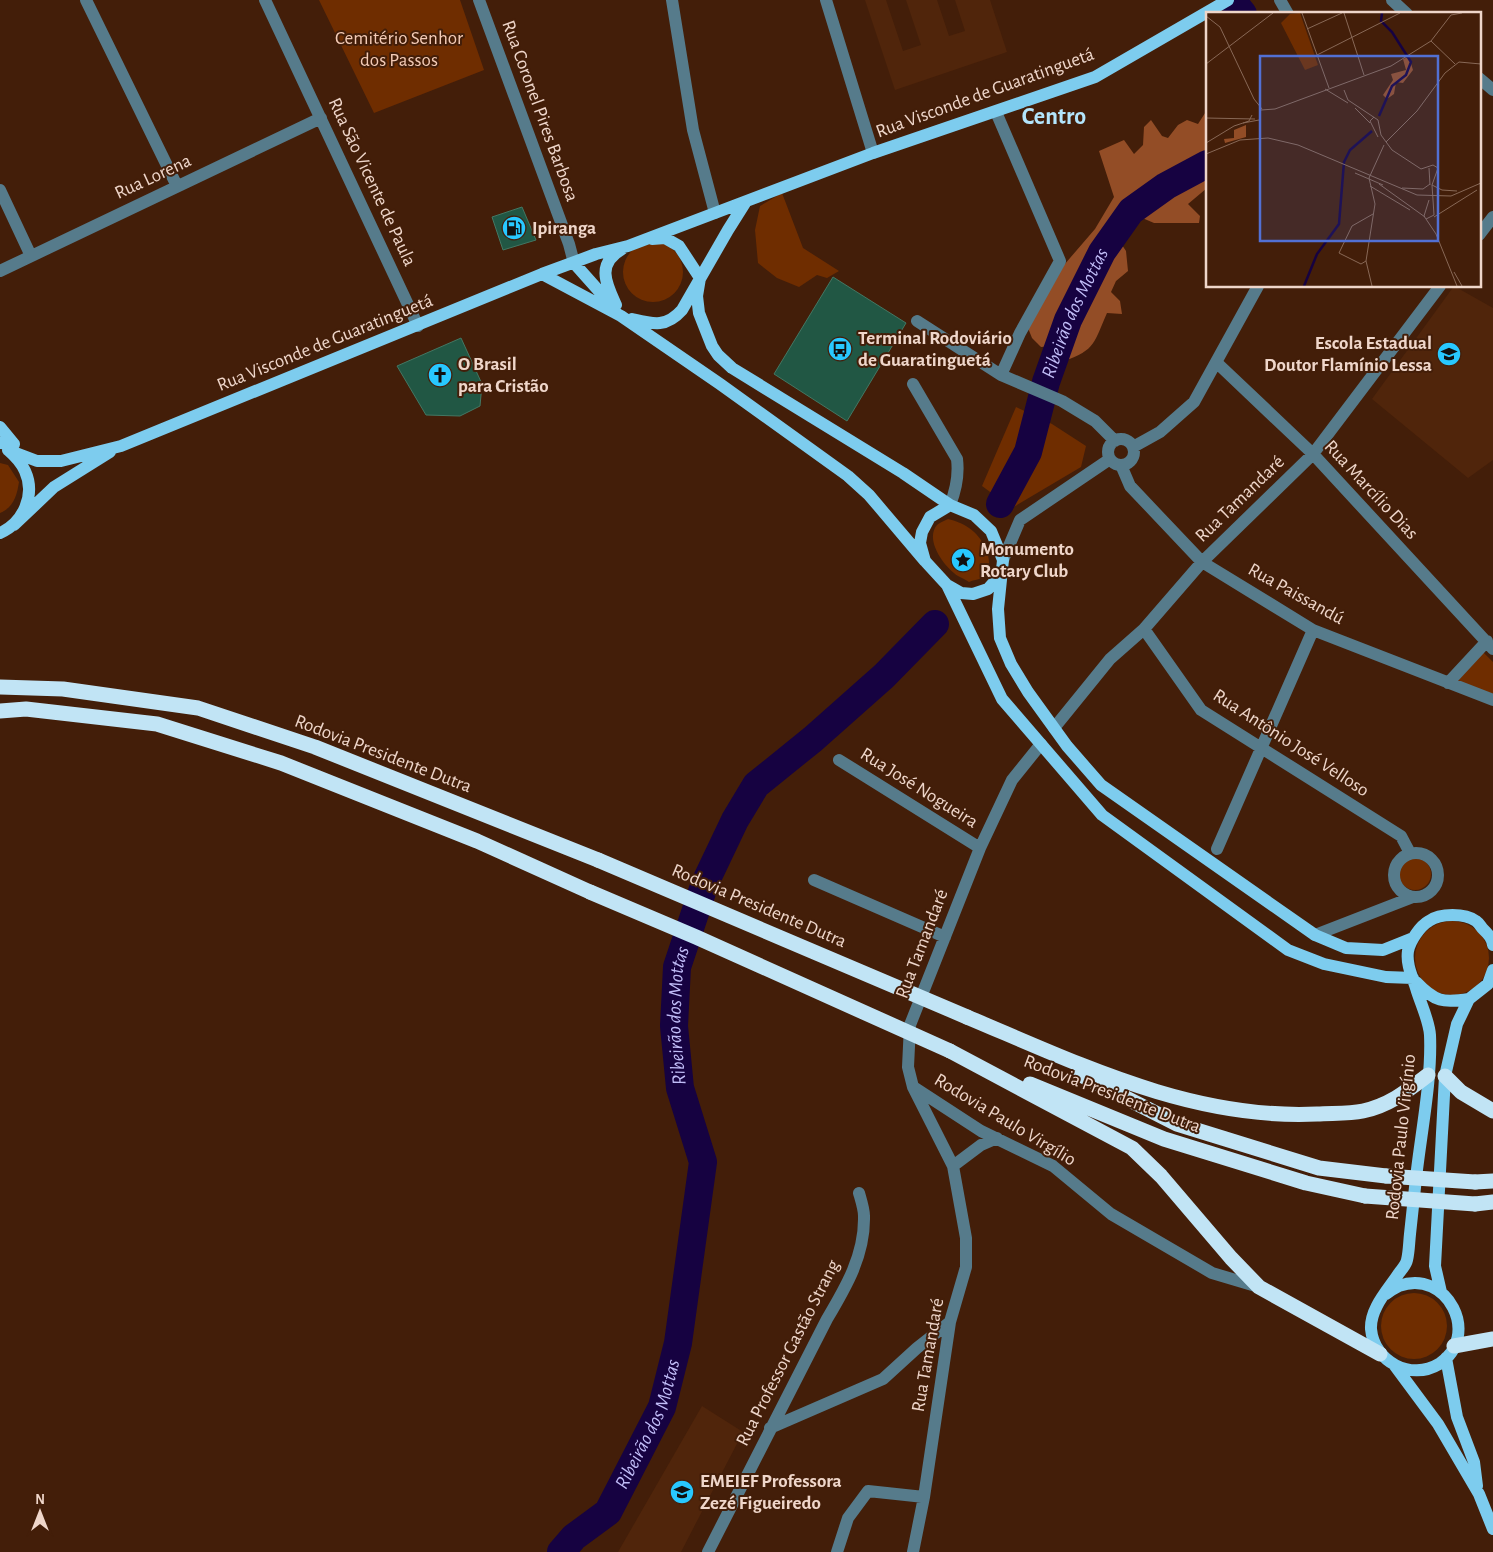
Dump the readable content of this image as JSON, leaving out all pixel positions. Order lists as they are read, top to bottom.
{
  "streets": {
    "highway": ["Rodovia Presidente Dutra"],
    "main road": ["Rua Visconde de Guaratinguetá", "Rodovia Paulo Virgínio"],
    "street": [
      "Rua Coronel Pires Barbosa",
      "Rua Lorena",
      "Rua São Vicente de Paula",
      "Rua Marcílio Dias",
      "Rua Tamandaré",
      "Rua Paissandú",
      "Rua Antônio José Velloso",
      "Rua José Nogueira",
      "Rodovia Paulo Virgílio",
      "Rua Professor Gastão Strang"
    ]
  },
  "crossings": [
    ["Rua Visconde de Guaratinguetá", "Rua Coronel Pires Barbosa"],
    ["Rua Visconde de Guaratinguetá", "Rua São Vicente de Paula"],
    ["Rua Lorena", "Rua São Vicente de Paula"],
    ["Rua Marcílio Dias", "Rua Tamandaré"],
    ["Rua Tamandaré", "Rua Paissandú"],
    ["Rua Tamandaré", "Rua Antônio José Velloso"],
    ["Rua Tamandaré", "Rua José Nogueira"],
    ["Rua Tamandaré", "Rodovia Paulo Virgílio"]
  ],
  "districts": ["Centro"],
  "water": ["Ribeirão dos Mottas"],
  "parks": ["Cemitério Senhor dos Passos"],
  "places": {
    "fuel station": ["Ipiranga"],
    "bus stop": ["Terminal Rodoviário de Guaratinguetá"],
    "school or university": ["Escola Estadual Doutor Flamínio Lessa", "EMEIEF Professora Zezé Figueiredo"],
    "church": ["O Brasil para Cristão"],
    "place": ["Monumento Rotary Club"]
  },
  "north": "top"
}
